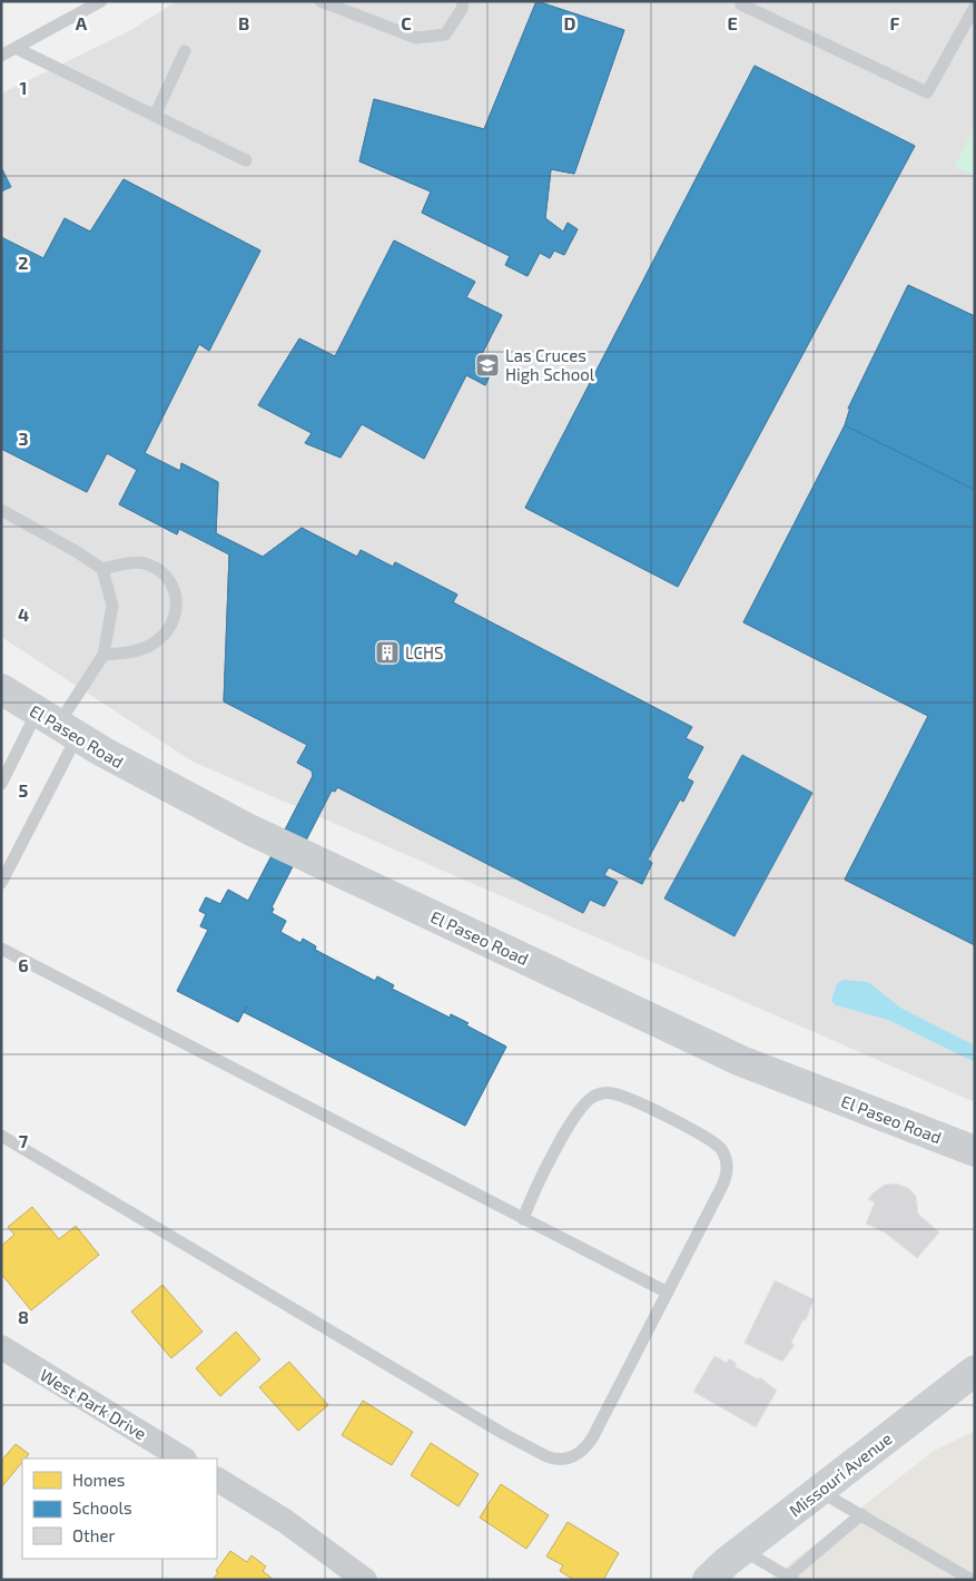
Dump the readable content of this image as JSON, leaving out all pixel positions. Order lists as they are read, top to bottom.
{
  "streets": {
    "main road": ["El Paseo Road", "Missouri Avenue"],
    "street": ["West Park Drive"]
  },
  "places": {
    "school or university": ["Las Cruces High School"],
    "building": ["LCHS"]
  },
  "legend": ["Homes", "Schools", "Other"],
  "grid": {
    "columns": [
      "A",
      "B",
      "C",
      "D",
      "E",
      "F"
    ],
    "rows": [
      "1",
      "2",
      "3",
      "4",
      "5",
      "6",
      "7",
      "8"
    ]
  }
}
